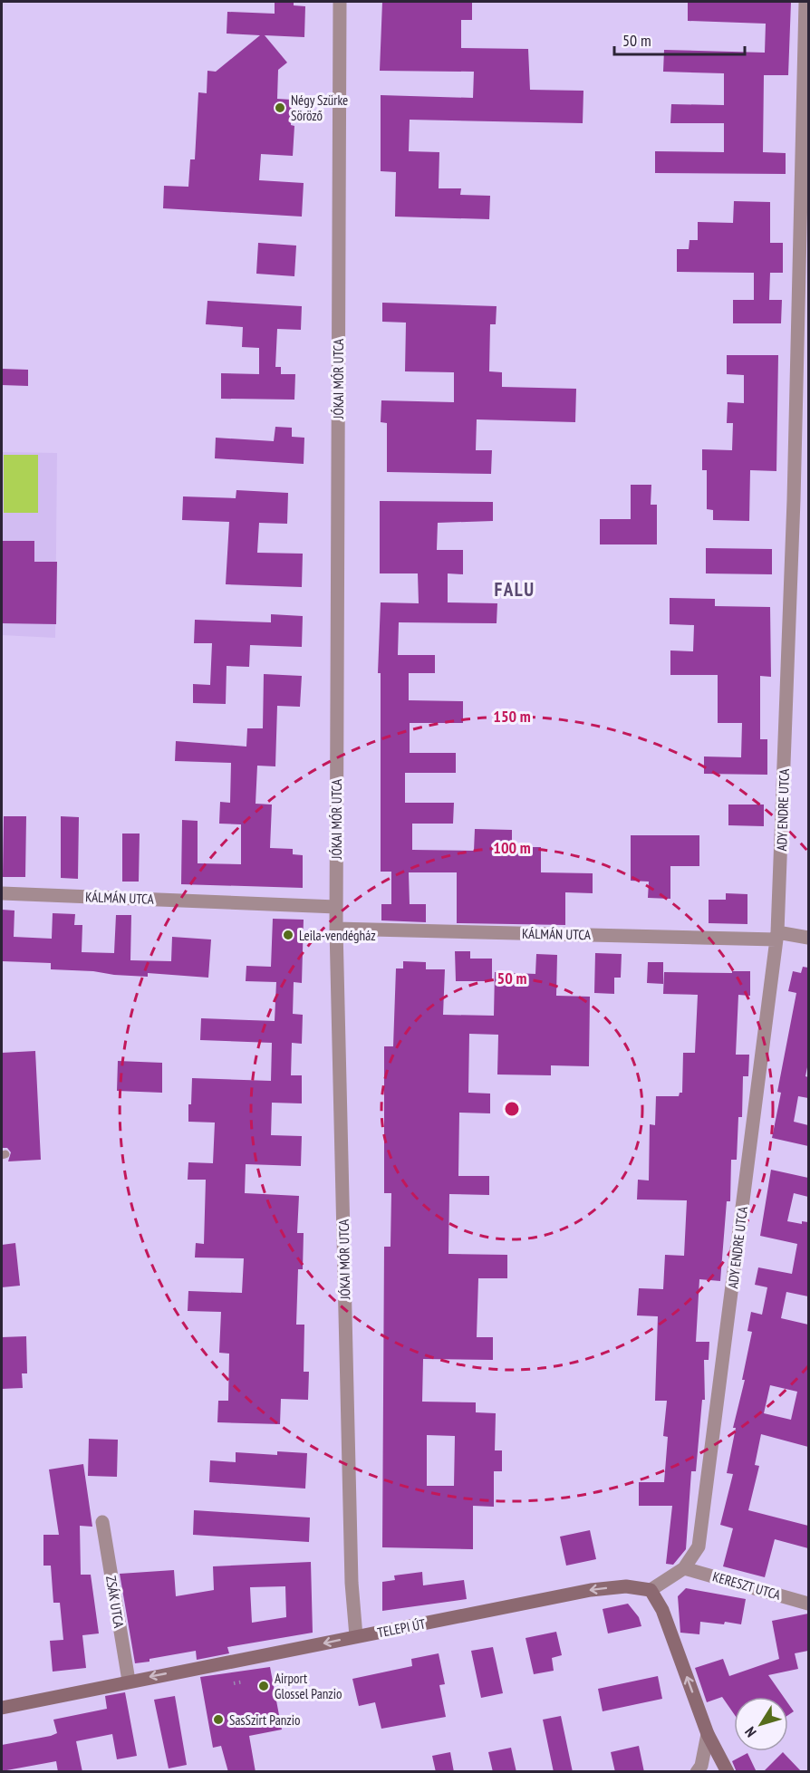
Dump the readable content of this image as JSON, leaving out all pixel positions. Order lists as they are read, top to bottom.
{
  "streets": {
    "main road": ["TELEPI ÚT"],
    "street": [
      "JÓKAI MÓR UTCA",
      "ADY ENDRE UTCA",
      "KÁLMÁN UTCA",
      "KERESZT UTCA",
      "ZSÁK UTCA"
    ]
  },
  "crossings": [
    ["JÓKAI MÓR UTCA", "KÁLMÁN UTCA"],
    ["JÓKAI MÓR UTCA", "TELEPI ÚT"],
    ["ADY ENDRE UTCA", "KÁLMÁN UTCA"],
    ["ADY ENDRE UTCA", "KERESZT UTCA"],
    ["ADY ENDRE UTCA", "TELEPI ÚT"],
    ["ZSÁK UTCA", "TELEPI ÚT"]
  ],
  "one_way": ["TELEPI ÚT"],
  "districts": ["FALU"],
  "places": [
    "Négy Szürke Söröző",
    "Leila-vendégház",
    "Airport Glossel Panzio",
    "SasSzirt Panzio"
  ],
  "scale_bar": "50 m",
  "north": "bottom left",
  "rings": ["150 m", "100 m", "50 m"]
}
